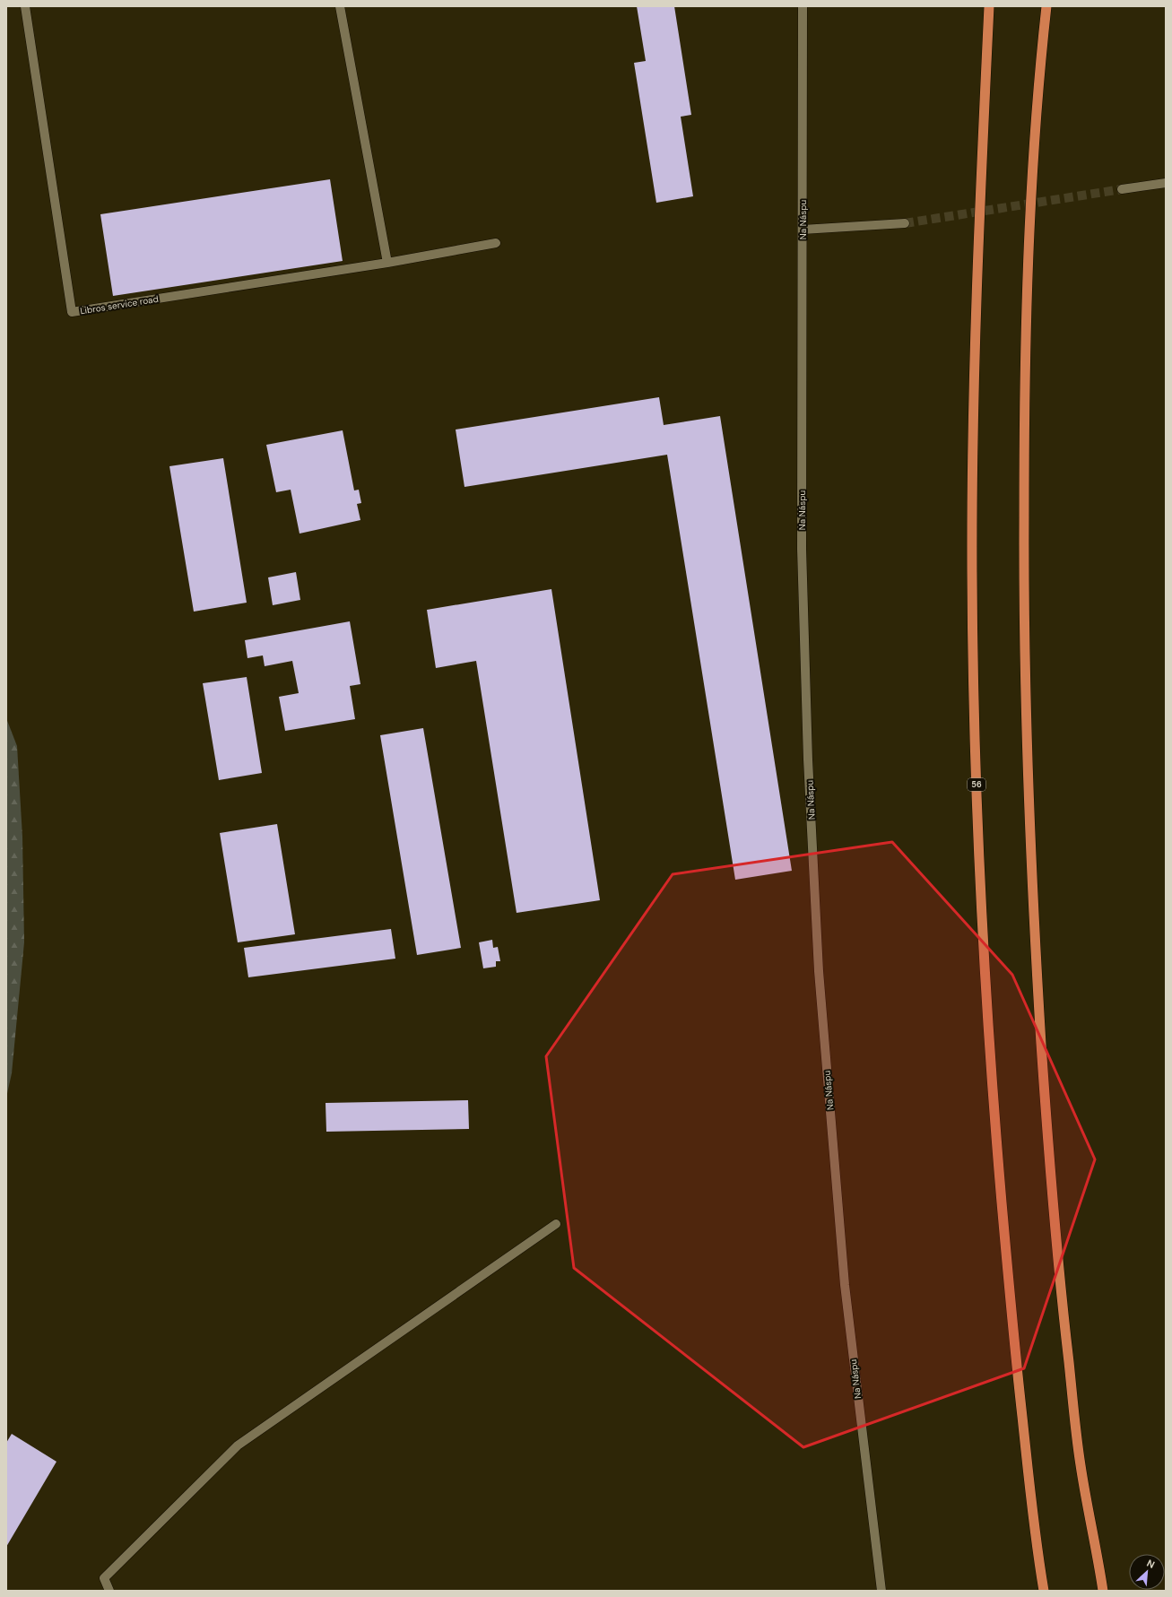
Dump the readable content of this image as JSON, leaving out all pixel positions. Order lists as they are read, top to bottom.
{
  "streets": {
    "highway": ["56"],
    "street": ["Na Náspu", "Libros service road"]
  },
  "north": "top right"
}
